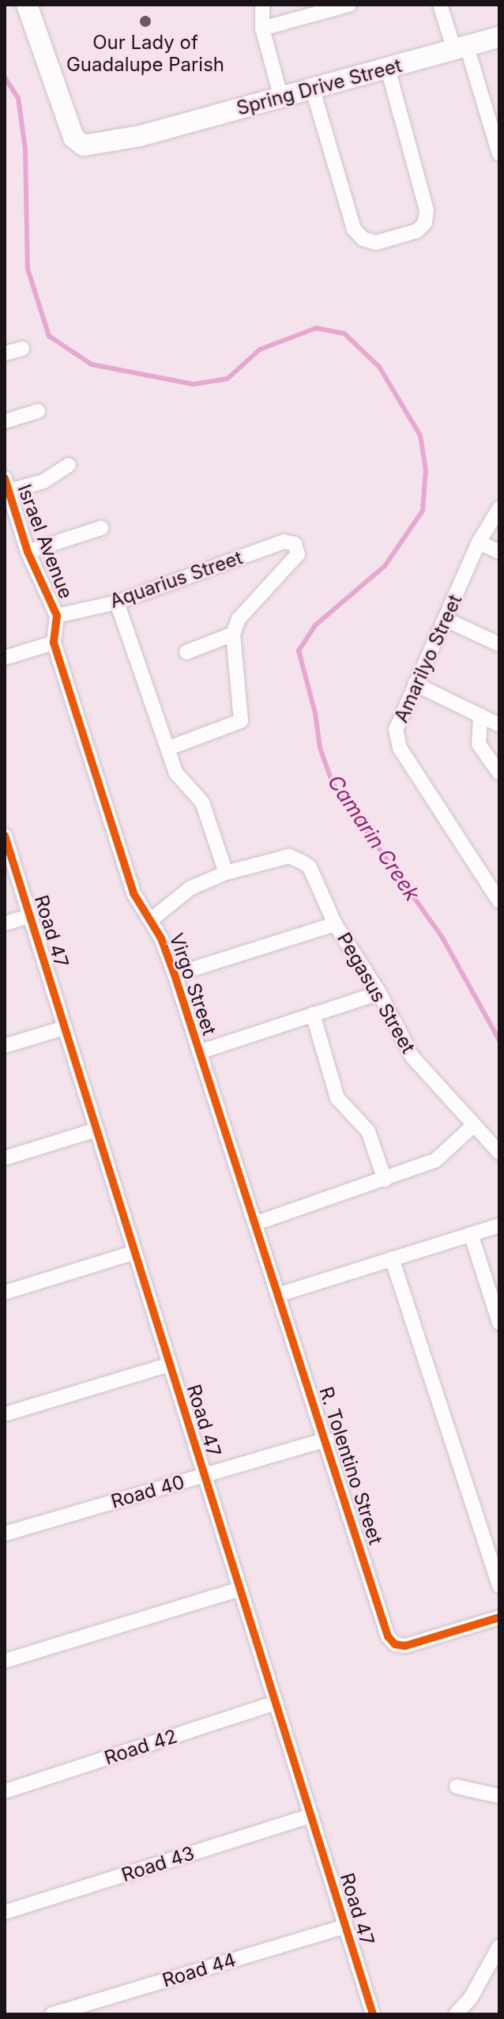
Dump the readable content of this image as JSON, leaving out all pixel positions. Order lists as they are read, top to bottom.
{
  "streets": {
    "street": [
      "Spring Drive Street",
      "Israel Avenue",
      "Aquarius Street",
      "Amarilyo Street",
      "Road 47",
      "Virgo Street",
      "Pegasus Street",
      "R. Tolentino Street",
      "Road 40",
      "Road 42",
      "Road 43",
      "Road 44"
    ]
  },
  "crossings": [
    ["Israel Avenue", "Aquarius Street"],
    ["Israel Avenue", "Virgo Street"],
    ["Aquarius Street", "Virgo Street"],
    ["Road 47", "Road 40"],
    ["Road 47", "Road 42"],
    ["Road 47", "Road 43"],
    ["Road 47", "Road 44"],
    ["Virgo Street", "R. Tolentino Street"],
    ["R. Tolentino Street", "Road 40"]
  ],
  "water": ["Camarin Creek"],
  "places": ["Our Lady of Guadalupe Parish"]
}
